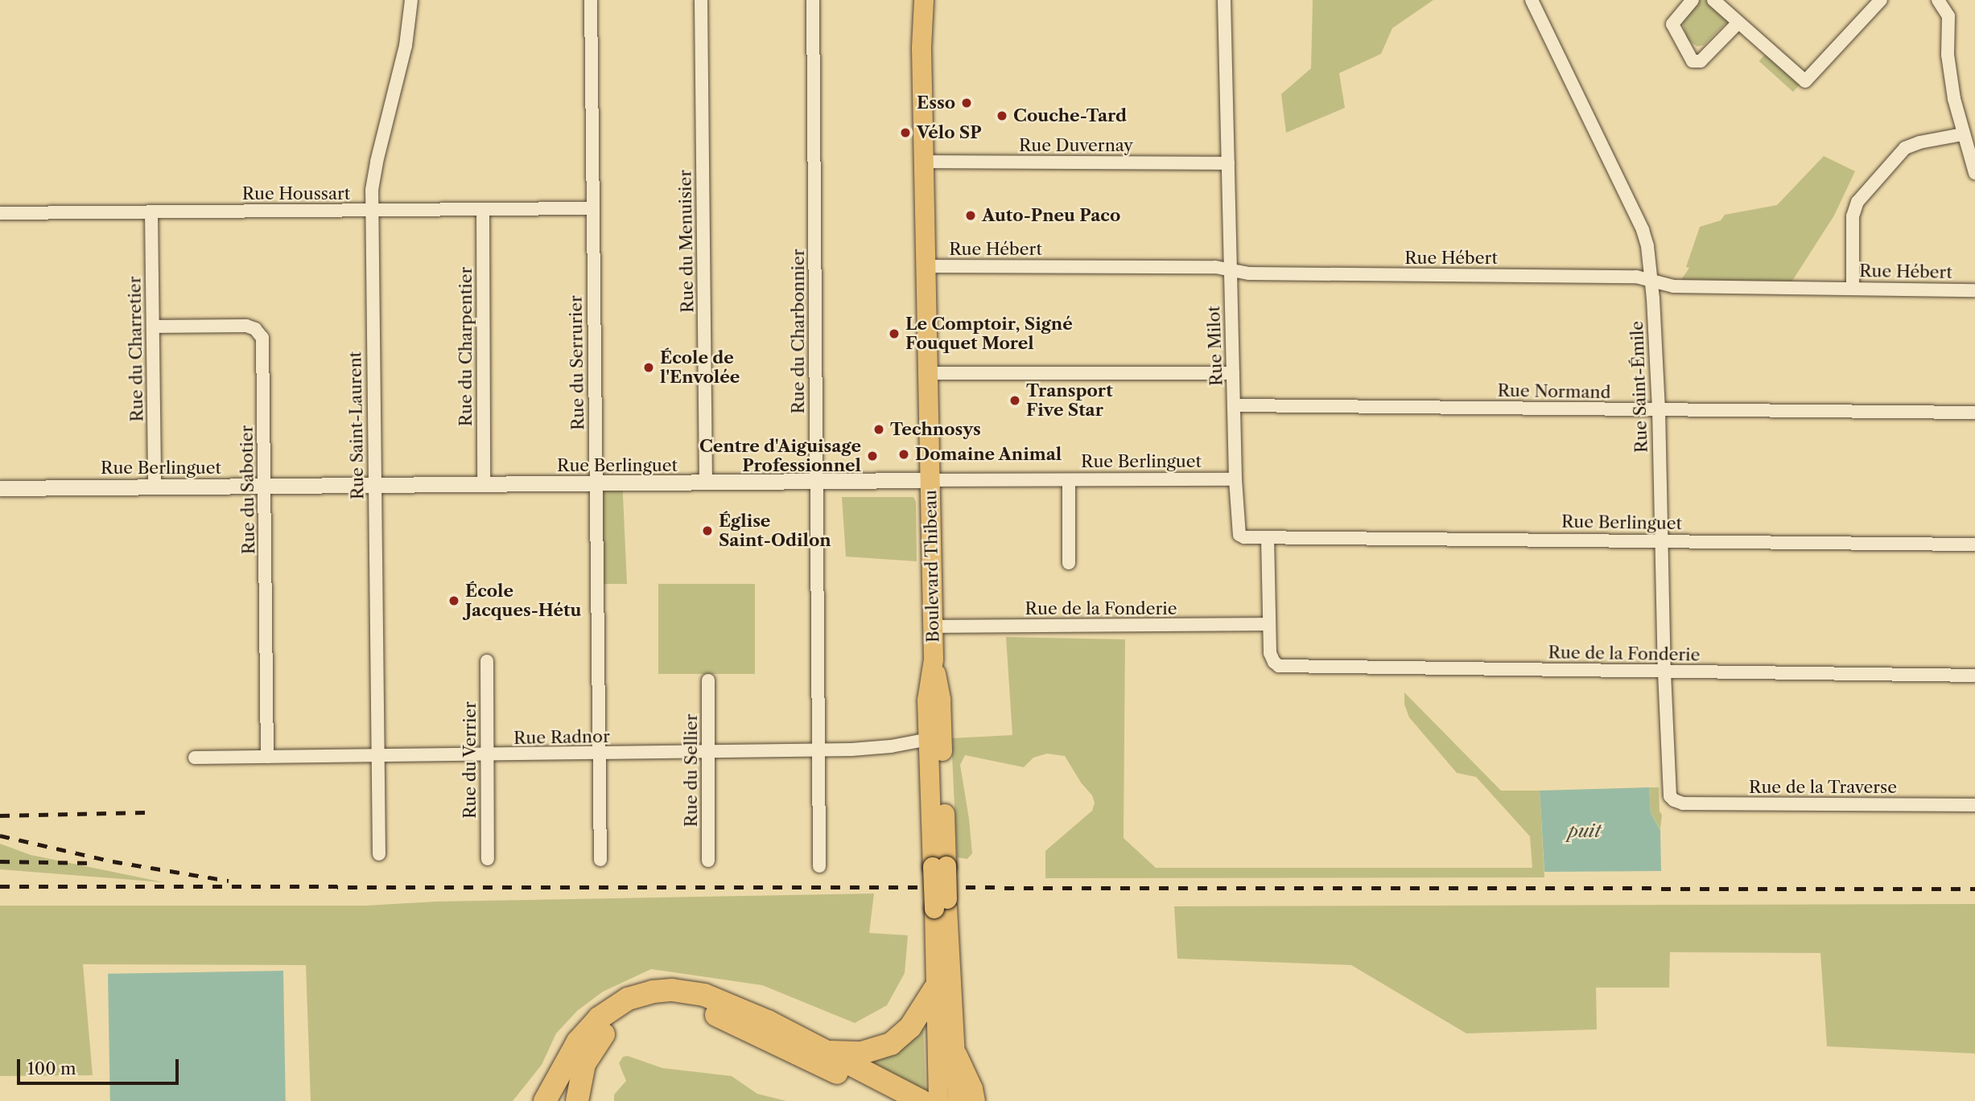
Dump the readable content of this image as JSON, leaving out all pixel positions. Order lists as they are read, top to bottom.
{
  "streets": {
    "main road": ["Boulevard Thibeau"],
    "street": [
      "Rue Duvernay",
      "Rue Houssart",
      "Rue du Menuisier",
      "Rue Hébert",
      "Rue du Charbonnier",
      "Rue Milot",
      "Rue du Charpentier",
      "Rue du Charretier",
      "Rue du Serrurier",
      "Rue Saint-Émile",
      "Rue Normand",
      "Rue Saint-Laurent",
      "Rue Berlinguet",
      "Rue du Sabotier",
      "Rue de la Fonderie",
      "Rue Radnor",
      "Rue du Verrier",
      "Rue du Sellier",
      "Rue de la Traverse"
    ]
  },
  "crossings": [
    ["Rue Duvernay", "Rue Milot"],
    ["Rue Duvernay", "Boulevard Thibeau"],
    ["Rue Houssart", "Rue du Charpentier"],
    ["Rue Houssart", "Rue du Charretier"],
    ["Rue Houssart", "Rue du Serrurier"],
    ["Rue Houssart", "Rue Saint-Laurent"],
    ["Rue du Menuisier", "Rue Berlinguet"],
    ["Rue Hébert", "Rue Milot"],
    ["Rue Hébert", "Rue Saint-Émile"],
    ["Rue Hébert", "Boulevard Thibeau"],
    ["Rue du Charbonnier", "Rue Berlinguet"],
    ["Rue du Charbonnier", "Rue Radnor"],
    ["Rue Milot", "Rue Normand"],
    ["Rue Milot", "Rue Berlinguet"],
    ["Rue du Charpentier", "Rue Berlinguet"],
    ["Rue du Charretier", "Rue Berlinguet"],
    ["Rue du Charretier", "Rue du Sabotier"],
    ["Rue du Serrurier", "Rue Berlinguet"],
    ["Rue du Serrurier", "Rue Radnor"],
    ["Rue Saint-Émile", "Rue Normand"],
    ["Rue Saint-Émile", "Rue Berlinguet"],
    ["Rue Saint-Émile", "Rue de la Fonderie"],
    ["Rue Saint-Émile", "Rue de la Traverse"],
    ["Rue Saint-Laurent", "Rue Berlinguet"],
    ["Rue Saint-Laurent", "Rue Radnor"],
    ["Rue Berlinguet", "Rue du Sabotier"],
    ["Rue Berlinguet", "Boulevard Thibeau"],
    ["Rue du Sabotier", "Rue Radnor"],
    ["Boulevard Thibeau", "Rue de la Fonderie"],
    ["Boulevard Thibeau", "Rue Radnor"],
    ["Rue Radnor", "Rue du Verrier"],
    ["Rue Radnor", "Rue du Sellier"]
  ],
  "water": ["puit"],
  "places": [
    "Esso",
    "Couche-Tard",
    "Vélo SP",
    "Auto-Pneu Paco",
    "Le Comptoir, Signé Fouquet Morel",
    "École de l'Envolée",
    "Transport Five Star",
    "Technosys",
    "Domaine Animal",
    "Centre d'Aiguisage Professionnel",
    "Église Saint-Odilon",
    "École Jacques-Hétu"
  ],
  "scale_bar": "100 m"
}
